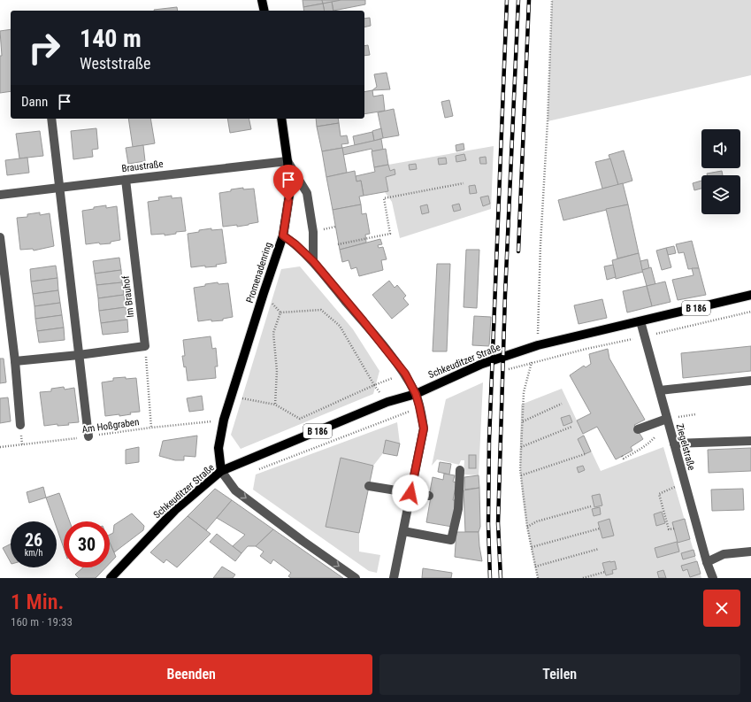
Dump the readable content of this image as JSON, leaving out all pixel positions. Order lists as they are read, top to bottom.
{
  "streets": {
    "main road": ["Promenadenring", "B 186", "Schkeuditzer Straße"],
    "street": ["Braustraße", "Im Brauhof", "Ziegelstraße"],
    "path": ["Am Hoßgraben"]
  },
  "crossings": [
    ["Braustraße", "Im Brauhof"],
    ["Promenadenring", "Schkeuditzer Straße"],
    ["Promenadenring", "Am Hoßgraben"],
    ["Schkeuditzer Straße", "Ziegelstraße"]
  ],
  "page": {
    "turn": ["140 m", "Weststraße"],
    "then": "Dann",
    "speed": "26 km/h",
    "limit": "30",
    "heading": ["1 Min.", "160 m · 19:33"],
    "buttons": ["Beenden", "Teilen"]
  }
}
